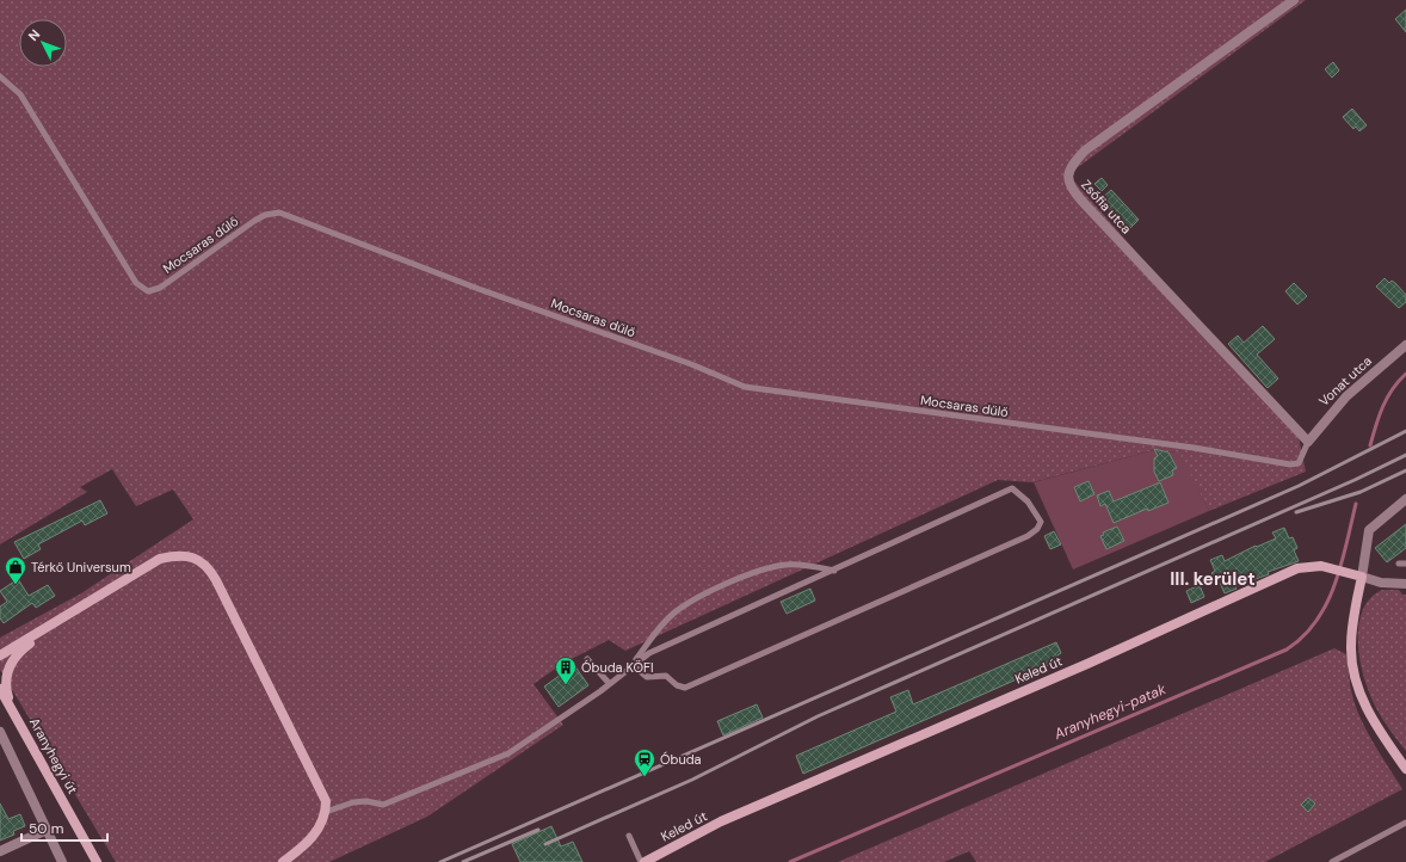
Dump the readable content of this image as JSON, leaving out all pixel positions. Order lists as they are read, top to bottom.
{
  "streets": {
    "street": [
      "Zsófia utca",
      "Vonat utca",
      "Keled út",
      "Aranyhegyi út"
    ],
    "lane": ["Mocsaras dűlő"]
  },
  "crossings": [
    ["Zsófia utca", "Mocsaras dűlő"],
    ["Zsófia utca", "Vonat utca"],
    ["Mocsaras dűlő", "Vonat utca"]
  ],
  "districts": ["III. kerület"],
  "water": ["Aranyhegyi-patak"],
  "places": {
    "shop": ["Térkő Universum"],
    "building": ["Óbuda KÖFI"],
    "station": ["Óbuda"]
  },
  "scale_bar": "50 m",
  "north": "top left"
}
